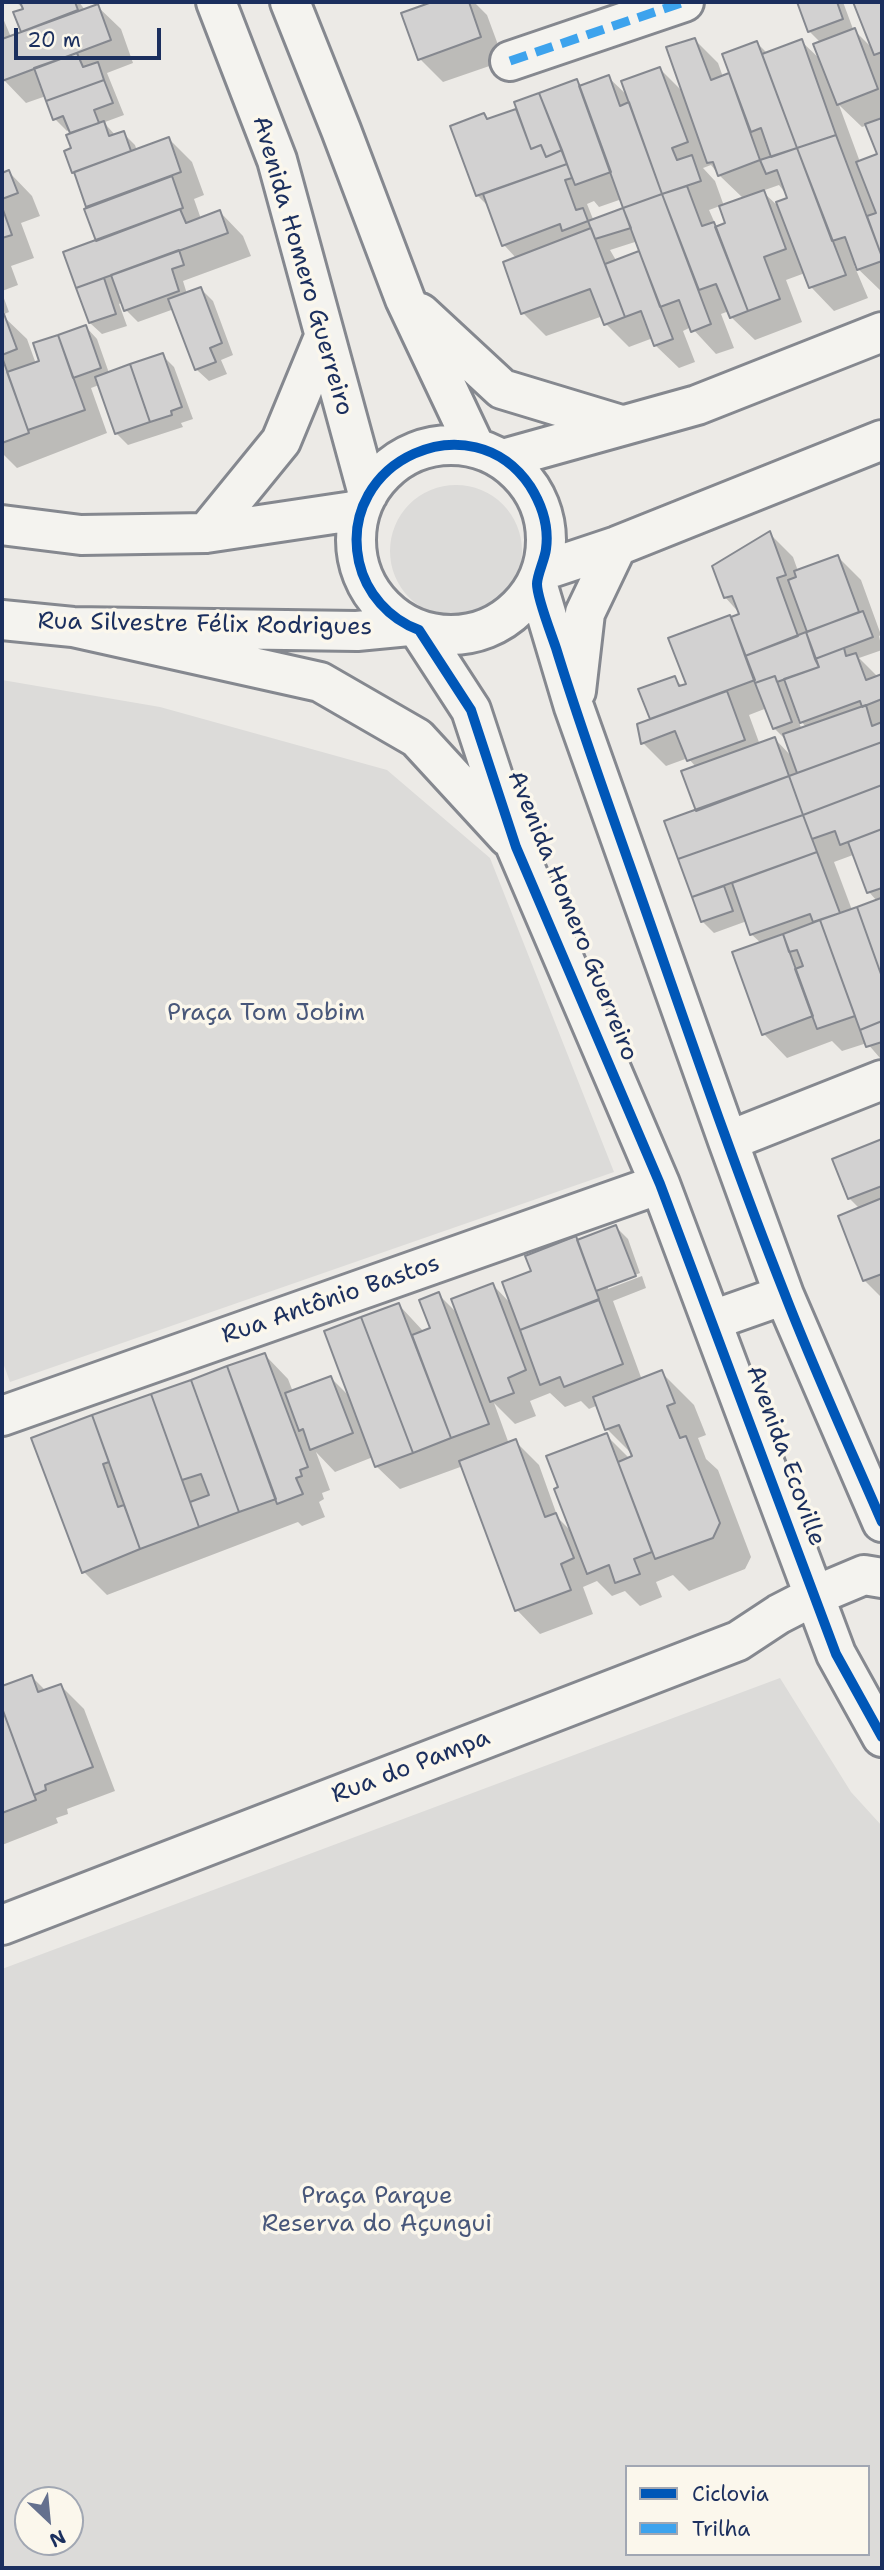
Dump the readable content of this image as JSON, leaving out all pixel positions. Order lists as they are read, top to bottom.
{
  "streets": {
    "street": [
      "Avenida Homero Guerreiro",
      "Rua Silvestre Félix Rodrigues",
      "Rua Antônio Bastos",
      "Avenida Ecoville",
      "Rua do Pampa"
    ]
  },
  "crossings": [
    ["Avenida Homero Guerreiro", "Rua Silvestre Félix Rodrigues"],
    ["Avenida Homero Guerreiro", "Rua Antônio Bastos"],
    ["Avenida Homero Guerreiro", "Avenida Ecoville"],
    ["Rua Antônio Bastos", "Avenida Ecoville"],
    ["Avenida Ecoville", "Rua do Pampa"]
  ],
  "parks": ["Praça Tom Jobim", "Praça Parque Reserva do Açungui"],
  "legend": ["Ciclovia", "Trilha"],
  "scale_bar": "20 m",
  "north": "bottom right"
}
